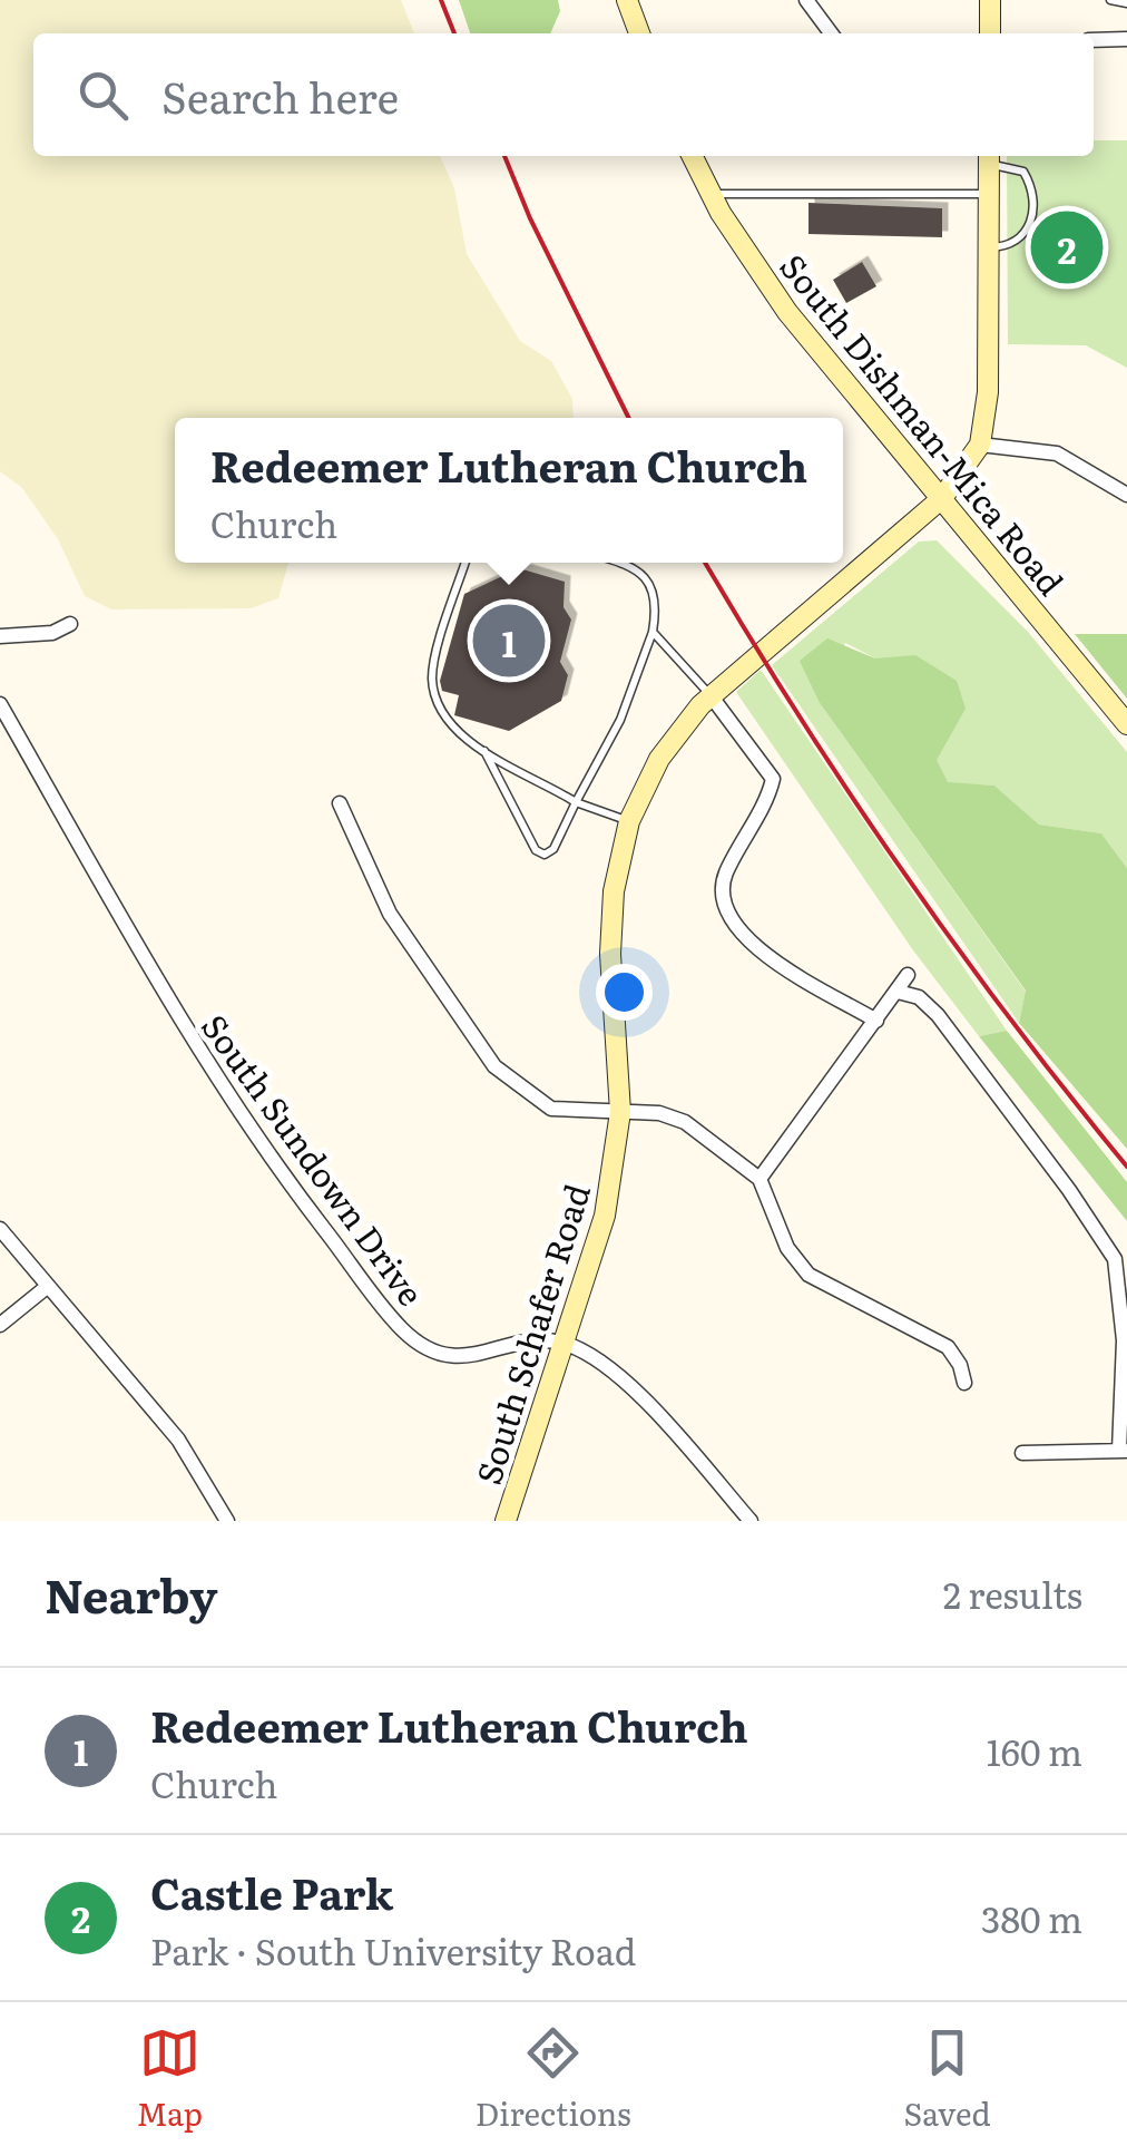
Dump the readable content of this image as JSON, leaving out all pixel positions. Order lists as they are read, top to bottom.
{
  "streets": {
    "street": ["South Dishman-Mica Road", "South Sundown Drive", "South Schafer Road"]
  },
  "crossings": [
    ["South Dishman-Mica Road", "South Schafer Road"],
    ["South Sundown Drive", "South Schafer Road"]
  ],
  "page": {
    "search": "Search here",
    "pins": ["2", "1"],
    "popup": ["Redeemer Lutheran Church", "Church"],
    "heading": ["Nearby", "2 results"],
    "list": [
      {
        "mark": "1",
        "name": "Redeemer Lutheran Church",
        "note": "Church",
        "value": "160 m"
      },
      {
        "mark": "2",
        "name": "Castle Park",
        "note": "Park · South University Road",
        "value": "380 m"
      }
    ],
    "nav": ["Map", "Directions", "Saved"]
  }
}
